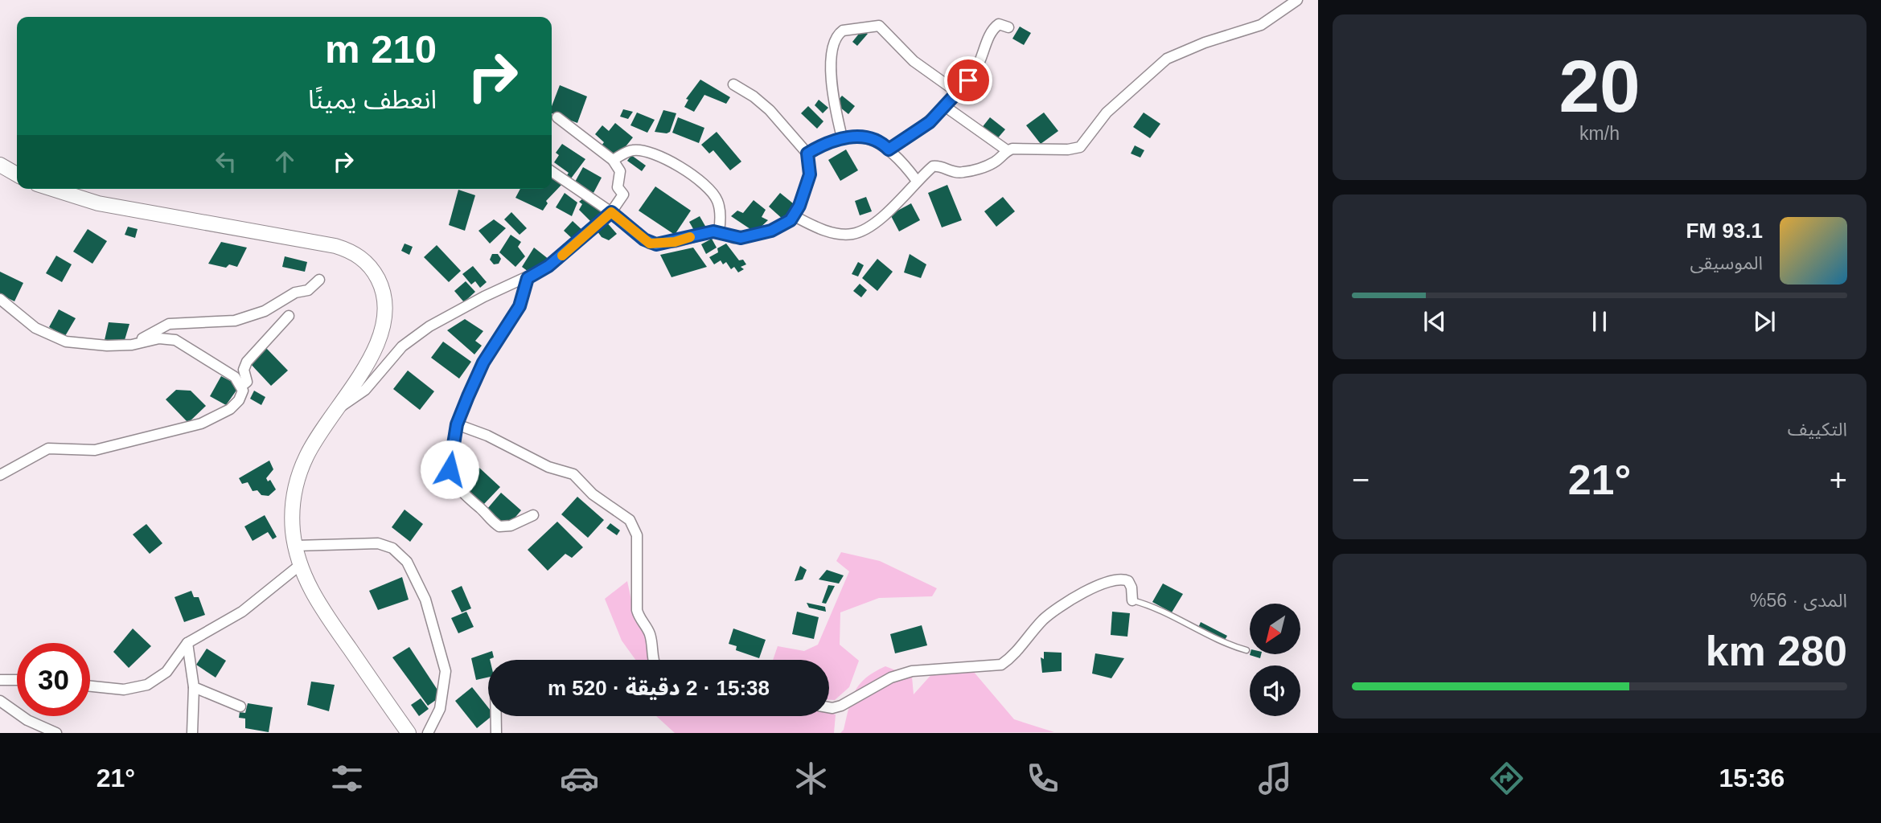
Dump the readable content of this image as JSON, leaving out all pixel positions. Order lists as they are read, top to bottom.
{
  "north": "bottom left",
  "page": {
    "tile": [
      ["20", "km/h"],
      "التكييف",
      ["المدى · 56%", "280 km"]
    ],
    "turn": ["210 m", "انعطف يمينًا"],
    "song": ["93.1 FM", "الموسيقى"],
    "heat": ["−", "21°", "+"],
    "limit": "30",
    "trip": "15:38 · 2 دقيقة · 520 m",
    "tabs": ["15:36", "21°"]
  }
}
